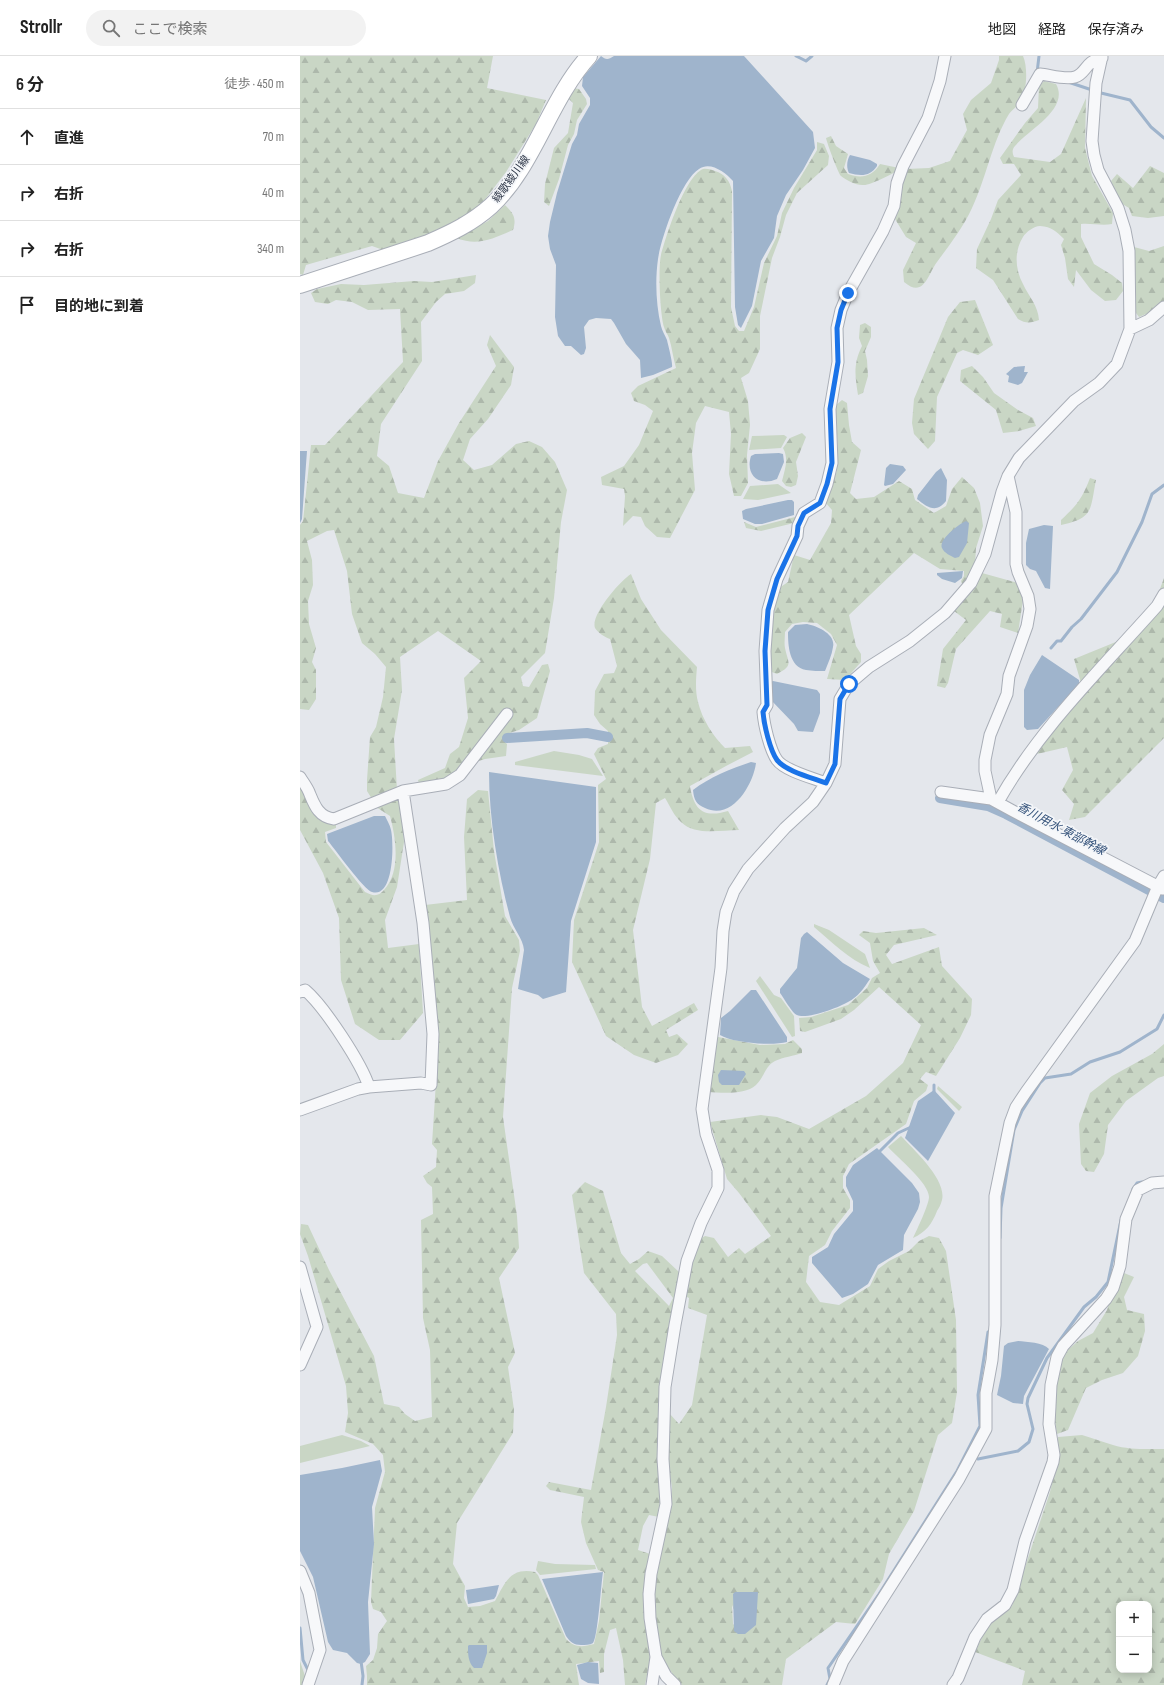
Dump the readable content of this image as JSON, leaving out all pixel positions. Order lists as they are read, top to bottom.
{
  "streets": {
    "main road": ["綾歌綾川線"]
  },
  "water": ["香川用水 東部幹線"],
  "page": {
    "header": "Strollr",
    "search": "ここで検索",
    "nav": ["地図", "経路", "保存済み"],
    "heading": ["6 分", "徒歩 · 450 m"],
    "list": [
      ["直進", "70 m"],
      ["右折", "40 m"],
      ["右折", "340 m"],
      "目的地に到着"
    ],
    "map_buttons": ["+", "−"]
  }
}
